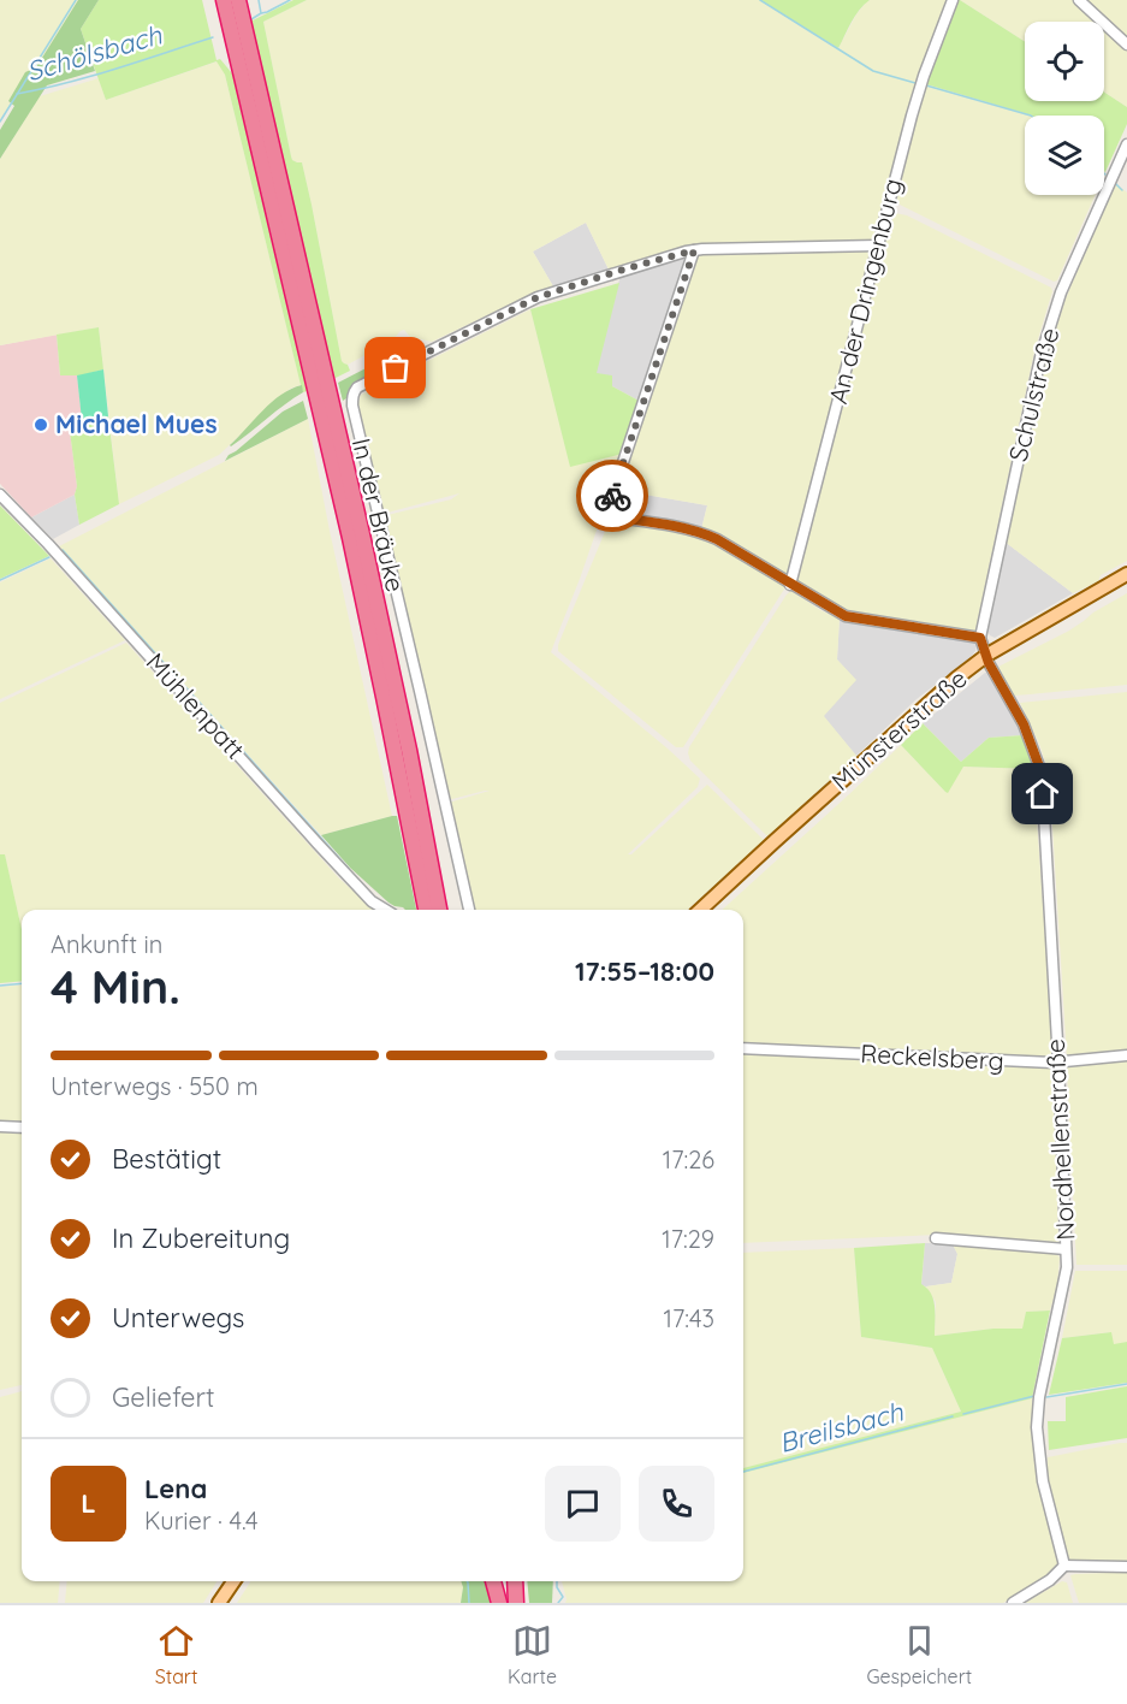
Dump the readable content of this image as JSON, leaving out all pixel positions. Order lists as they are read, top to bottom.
{
  "streets": {
    "main road": ["Münsterstraße"],
    "street": [
      "An der Dringenburg",
      "Schulstraße",
      "In der Bräuke",
      "Mühlenpatt",
      "Reckelsberg",
      "Nordhellenstraße"
    ]
  },
  "crossings": [
    ["An der Dringenburg", "In der Bräuke"],
    ["Münsterstraße", "Nordhellenstraße"],
    ["Reckelsberg", "Nordhellenstraße"]
  ],
  "water": ["Schölsbach", "Breilsbach"],
  "places": ["Michael Mues"],
  "page": {
    "heading": ["4 Min.", "Ankunft in", "17:55–18:00"],
    "panel": ["Lena", "Kurier · 4.4"],
    "bar": "Unterwegs · 550 m",
    "list": [
      ["Bestätigt", "17:26"],
      ["In Zubereitung", "17:29"],
      ["Unterwegs", "17:43"],
      "Geliefert"
    ],
    "round": "L",
    "tabs": ["Start", "Karte", "Gespeichert"]
  }
}
